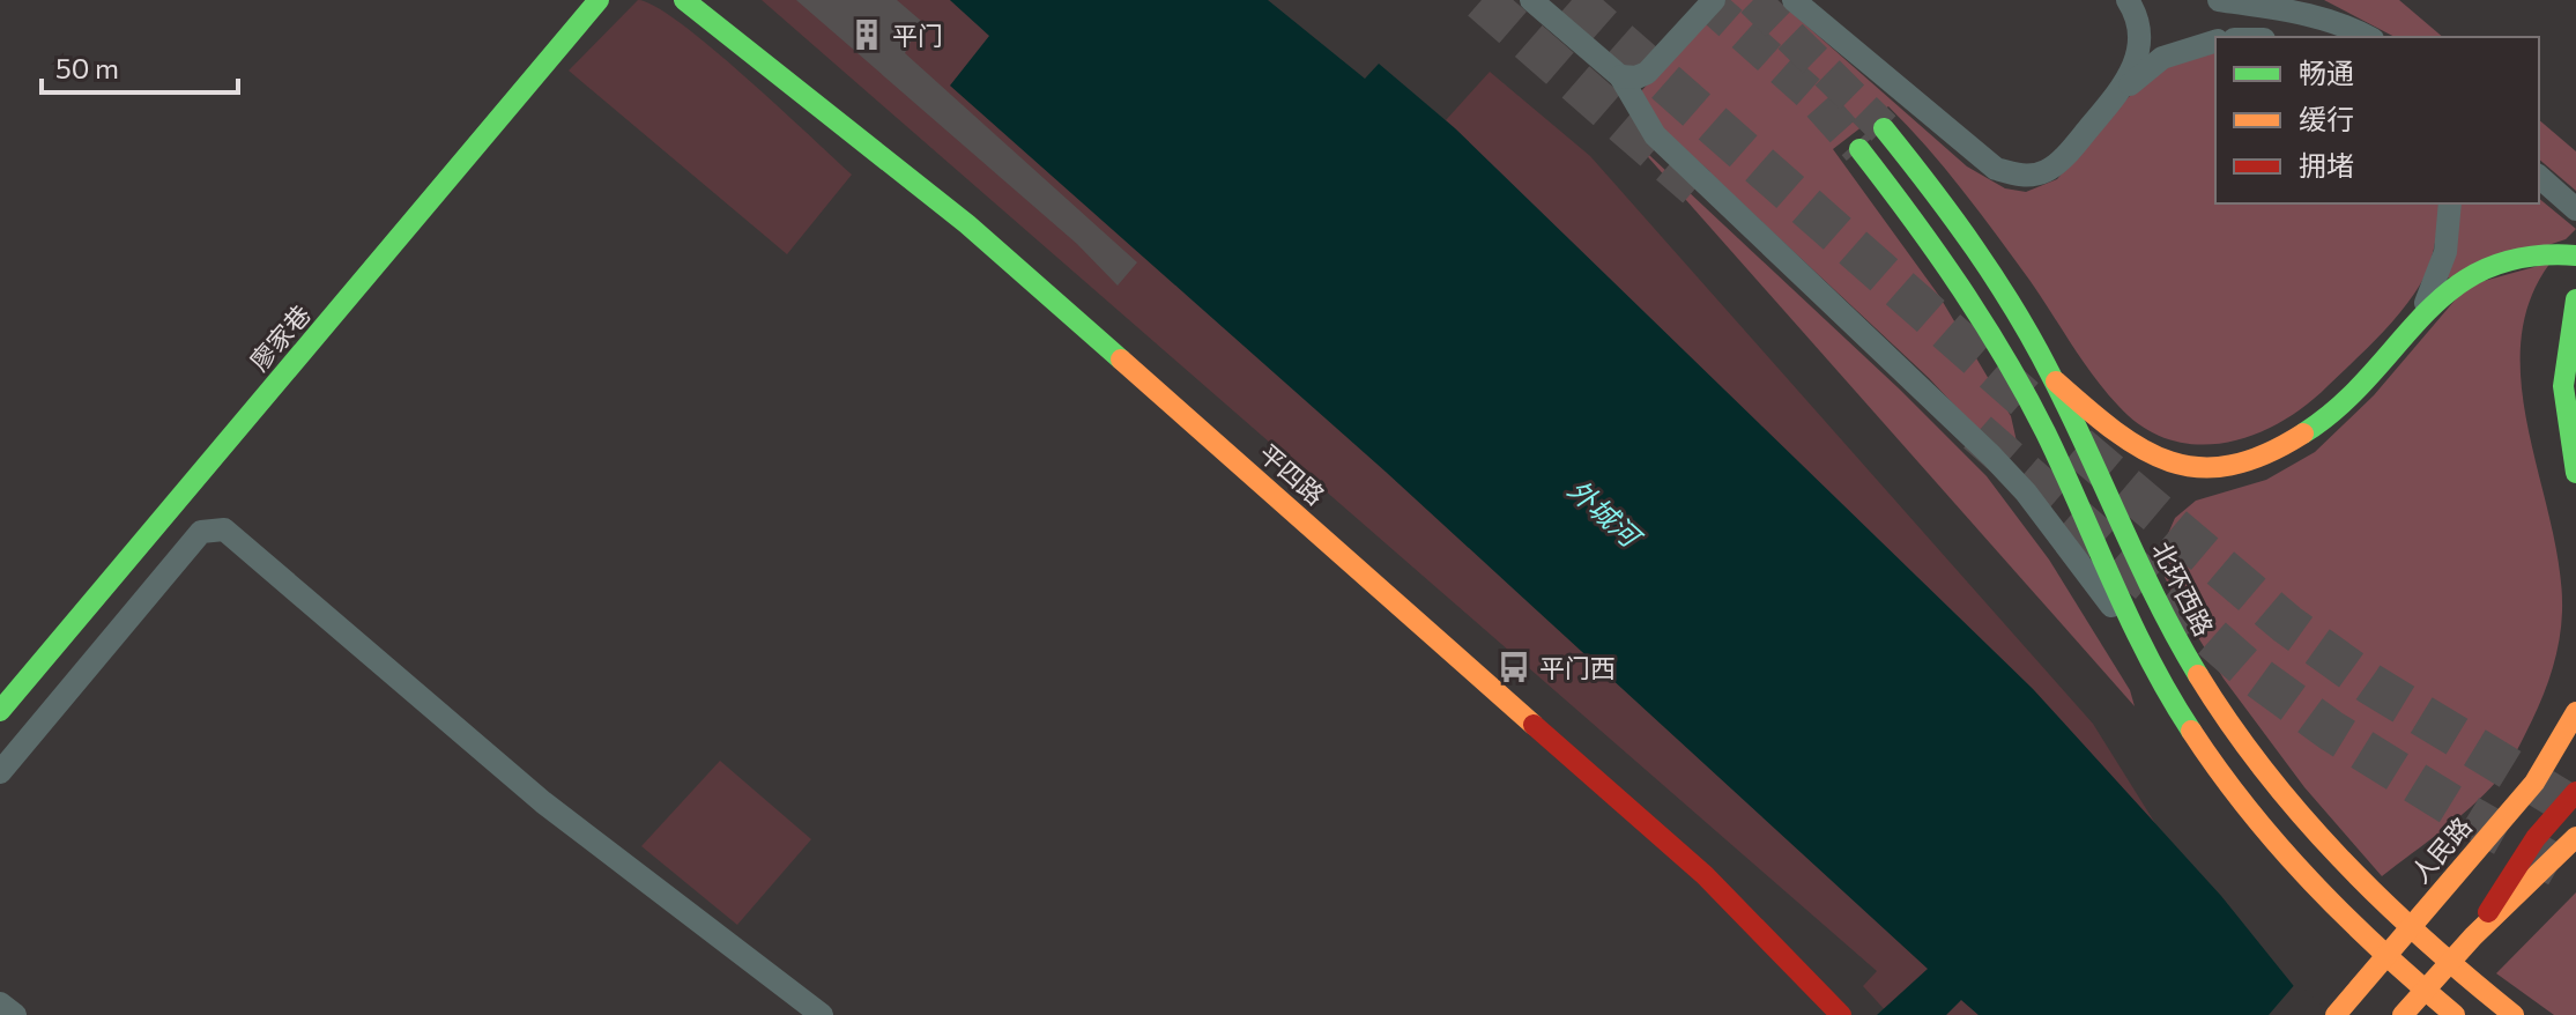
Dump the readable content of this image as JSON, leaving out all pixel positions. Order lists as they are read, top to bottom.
{
  "streets": {
    "main road": [
      "廖家巷",
      "平四路",
      "北环西路",
      "人民路"
    ]
  },
  "water": ["外城河"],
  "places": {
    "building": ["平门"],
    "bus stop": ["平门西"]
  },
  "legend": ["畅通", "缓行", "拥堵"],
  "scale_bar": "50 m"
}
